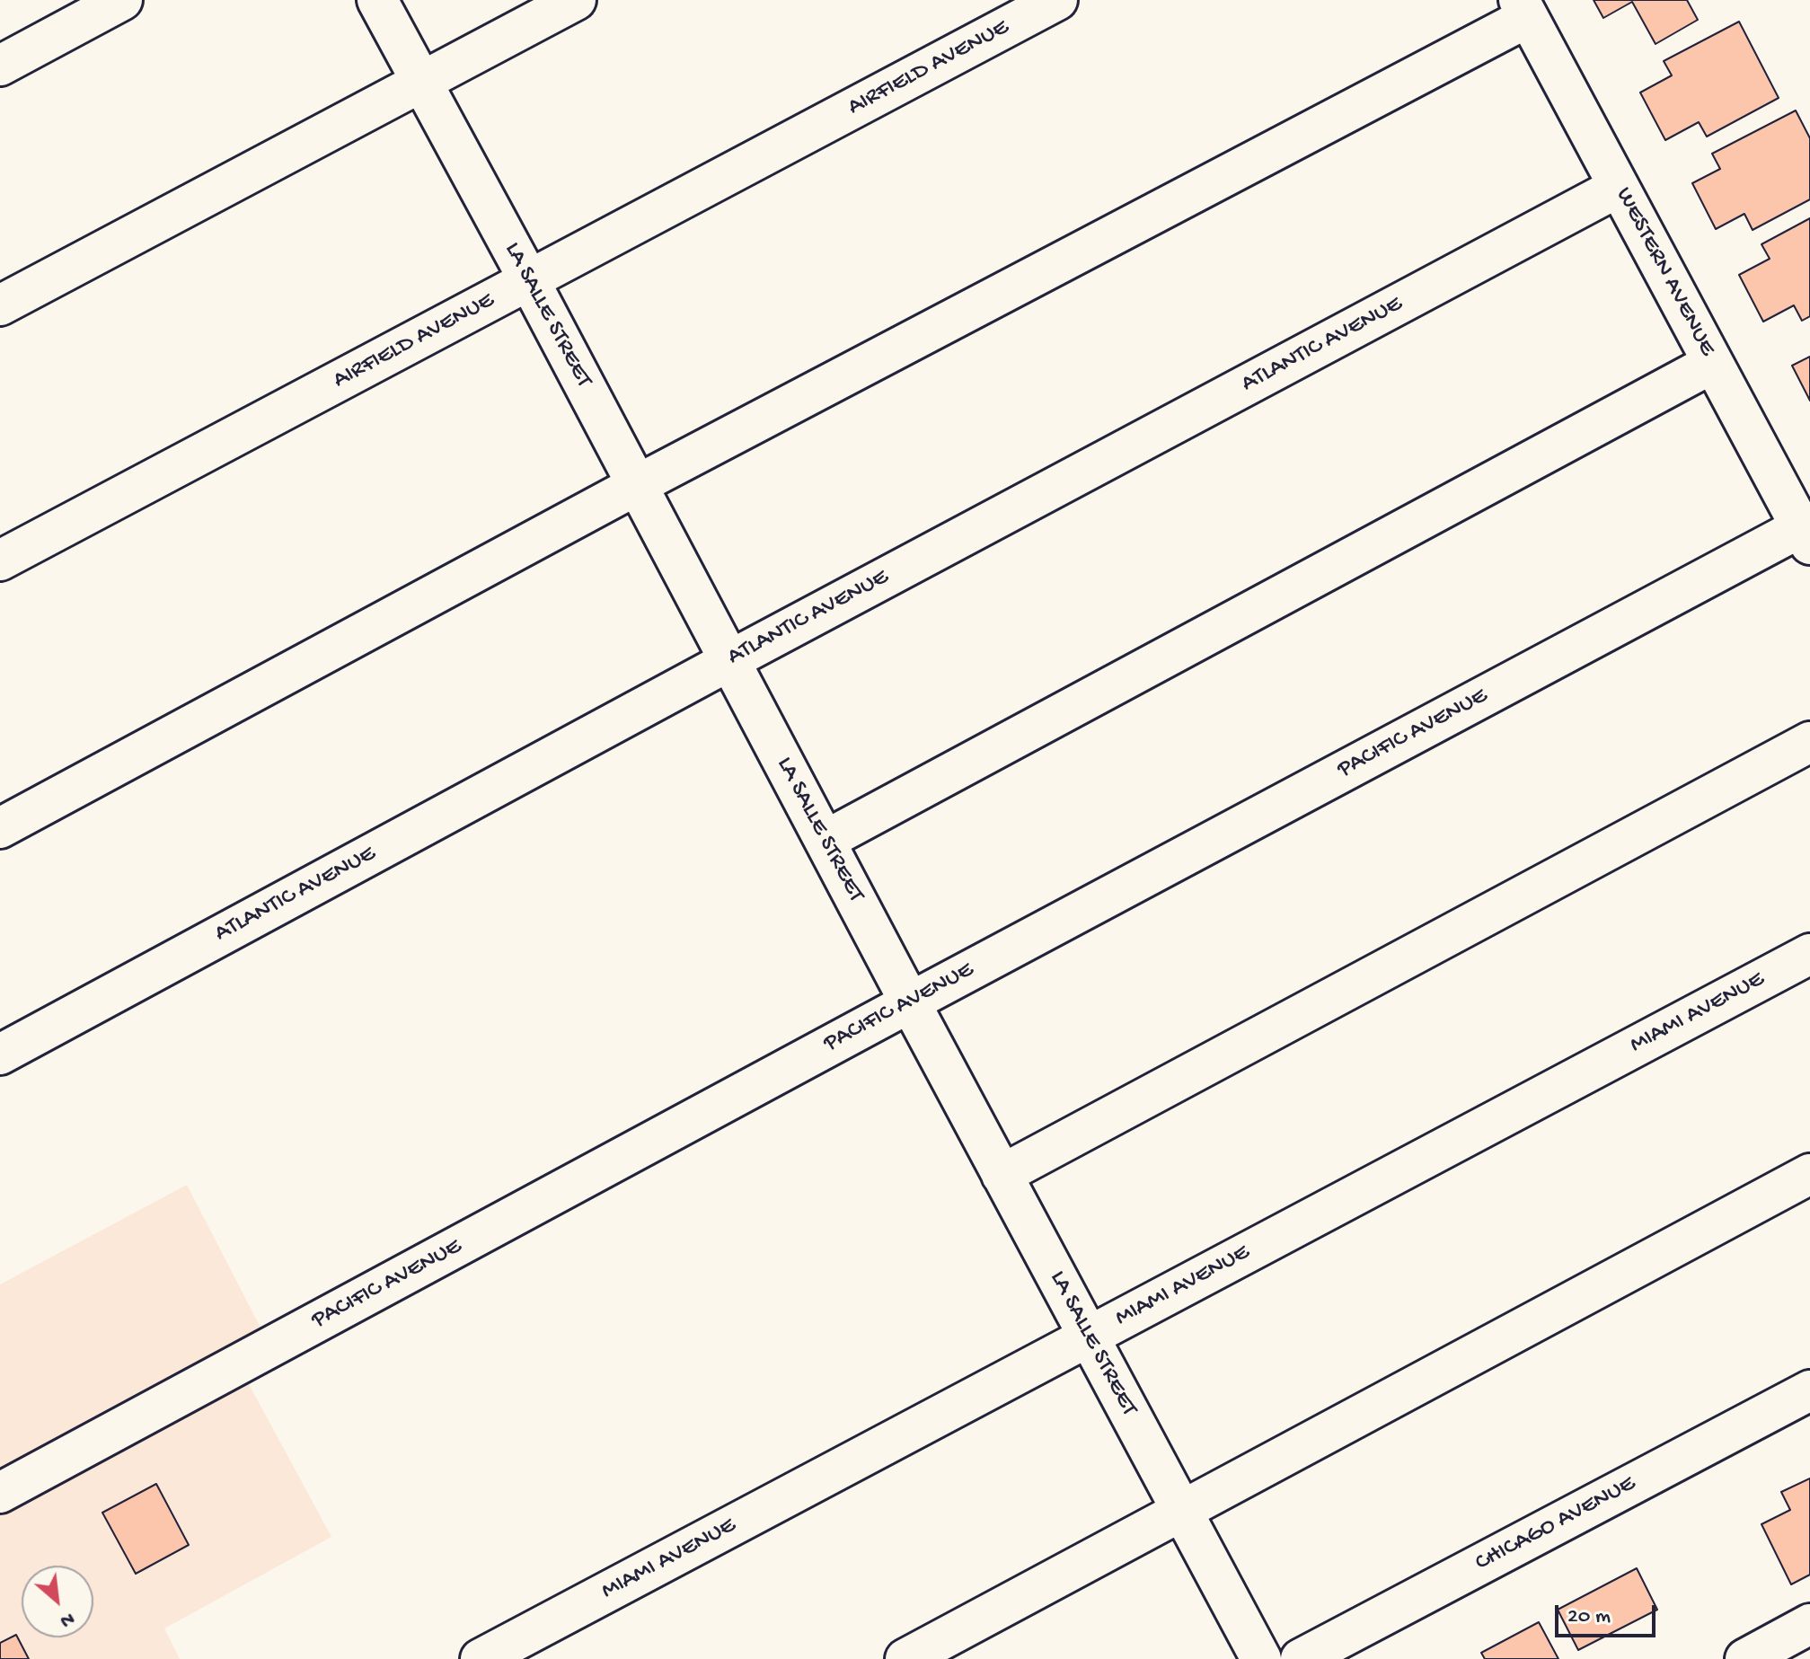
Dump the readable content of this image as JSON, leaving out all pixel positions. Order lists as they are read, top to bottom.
{
  "streets": {
    "street": [
      "AIRFIELD AVENUE",
      "WESTERN AVENUE",
      "LA SALLE STREET",
      "ATLANTIC AVENUE",
      "PACIFIC AVENUE",
      "MIAMI AVENUE",
      "CHICAGO AVENUE"
    ]
  },
  "crossings": [
    ["AIRFIELD AVENUE", "LA SALLE STREET"],
    ["WESTERN AVENUE", "ATLANTIC AVENUE"],
    ["WESTERN AVENUE", "PACIFIC AVENUE"],
    ["LA SALLE STREET", "ATLANTIC AVENUE"],
    ["LA SALLE STREET", "PACIFIC AVENUE"],
    ["LA SALLE STREET", "MIAMI AVENUE"]
  ],
  "scale_bar": "20 m",
  "north": "bottom right"
}
